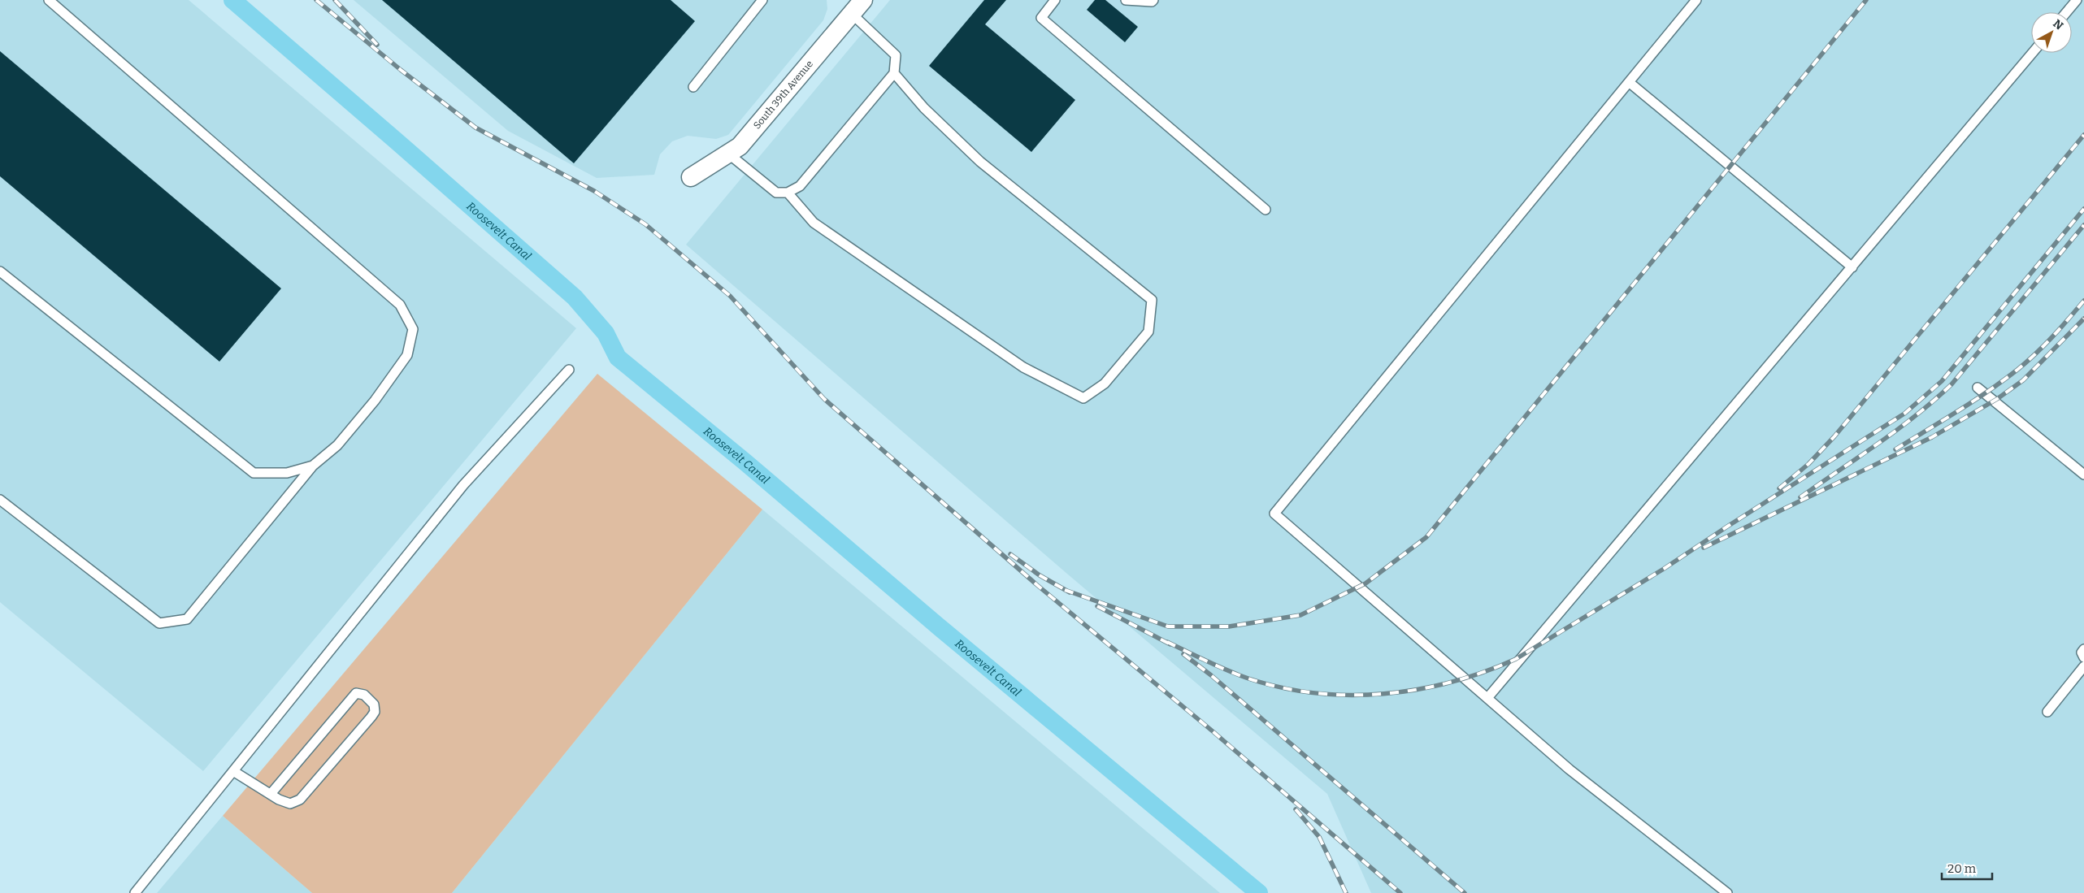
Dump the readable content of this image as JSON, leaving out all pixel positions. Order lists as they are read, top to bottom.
{
  "streets": {
    "street": ["South 39th Avenue"]
  },
  "water": ["Roosevelt Canal"],
  "scale_bar": "20 m",
  "north": "top right"
}
